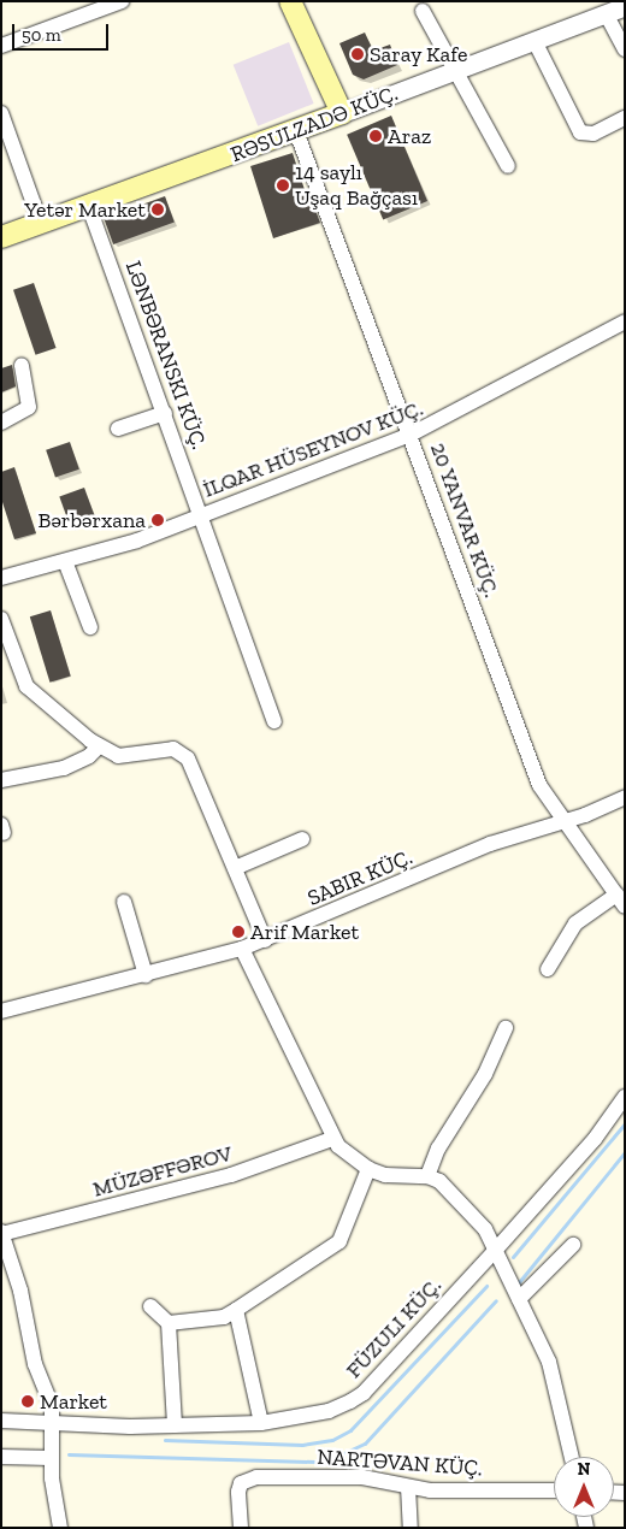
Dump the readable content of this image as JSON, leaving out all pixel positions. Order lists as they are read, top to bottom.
{
  "streets": {
    "main road": ["RƏSULZADƏ KÜÇ."],
    "street": [
      "LƏNBƏRANSKI KÜÇ.",
      "İLQAR HÜSEYNOV KÜÇ.",
      "20 YANVAR KÜÇ.",
      "SABIR KÜÇ.",
      "MÜZƏFFƏROV",
      "FÜZULI KÜÇ.",
      "NARTƏVAN KÜÇ."
    ]
  },
  "crossings": [
    ["RƏSULZADƏ KÜÇ.", "LƏNBƏRANSKI KÜÇ."],
    ["RƏSULZADƏ KÜÇ.", "20 YANVAR KÜÇ."],
    ["LƏNBƏRANSKI KÜÇ.", "İLQAR HÜSEYNOV KÜÇ."],
    ["İLQAR HÜSEYNOV KÜÇ.", "20 YANVAR KÜÇ."],
    ["20 YANVAR KÜÇ.", "SABIR KÜÇ."]
  ],
  "places": [
    "Saray Kafe",
    "Araz",
    "14 saylı Uşaq Bağçası",
    "Yetər Market",
    "Bərbərxana",
    "Arif Market",
    "Market"
  ],
  "scale_bar": "50 m",
  "north": "top"
}
